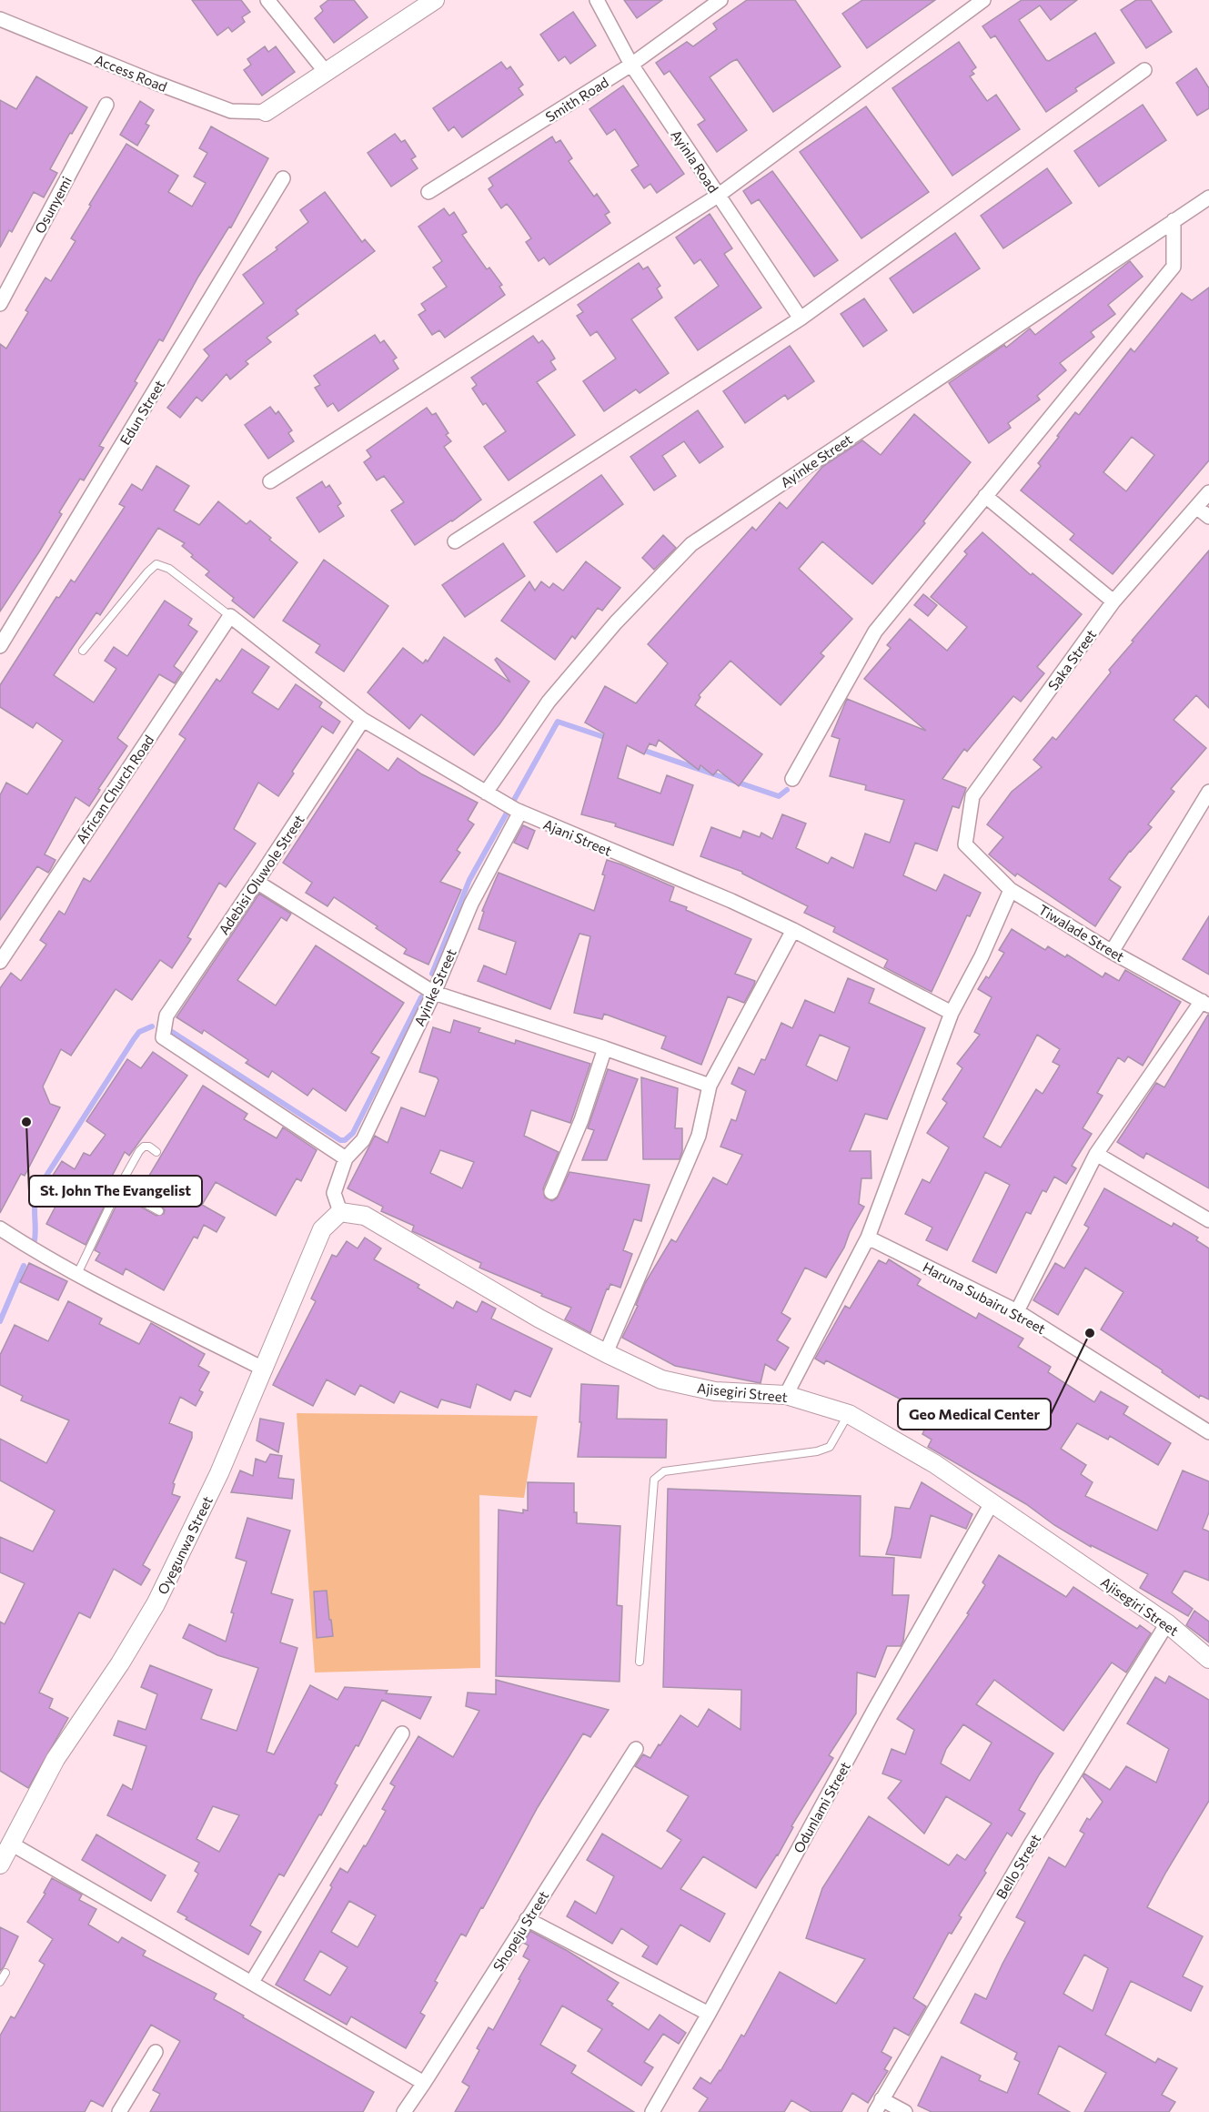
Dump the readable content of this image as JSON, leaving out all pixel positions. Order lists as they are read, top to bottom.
{
  "streets": {
    "street": [
      "Access Road",
      "Smith Road",
      "Ayinla Road",
      "Osunyemi",
      "Edun Street",
      "Ayinke Street",
      "Saka Street",
      "African Church Road",
      "Ajani Street",
      "Adebisi Oluwole Street",
      "Tiwalade Street",
      "Haruna Subairu Street",
      "Ajisegiri Street",
      "Oyegunwa Street",
      "Odunlami Street",
      "Bello Street",
      "Shopeju Street"
    ]
  },
  "crossings": [
    ["Smith Road", "Ayinla Road"],
    ["Ayinke Street", "Ajani Street"],
    ["Ayinke Street", "Adebisi Oluwole Street"],
    ["Saka Street", "Tiwalade Street"],
    ["African Church Road", "Ajani Street"],
    ["Ajani Street", "Adebisi Oluwole Street"],
    ["Ajisegiri Street", "Oyegunwa Street"],
    ["Ajisegiri Street", "Odunlami Street"],
    ["Ajisegiri Street", "Bello Street"]
  ],
  "places": ["St. John The Evangelist", "Geo Medical Center"]
}
